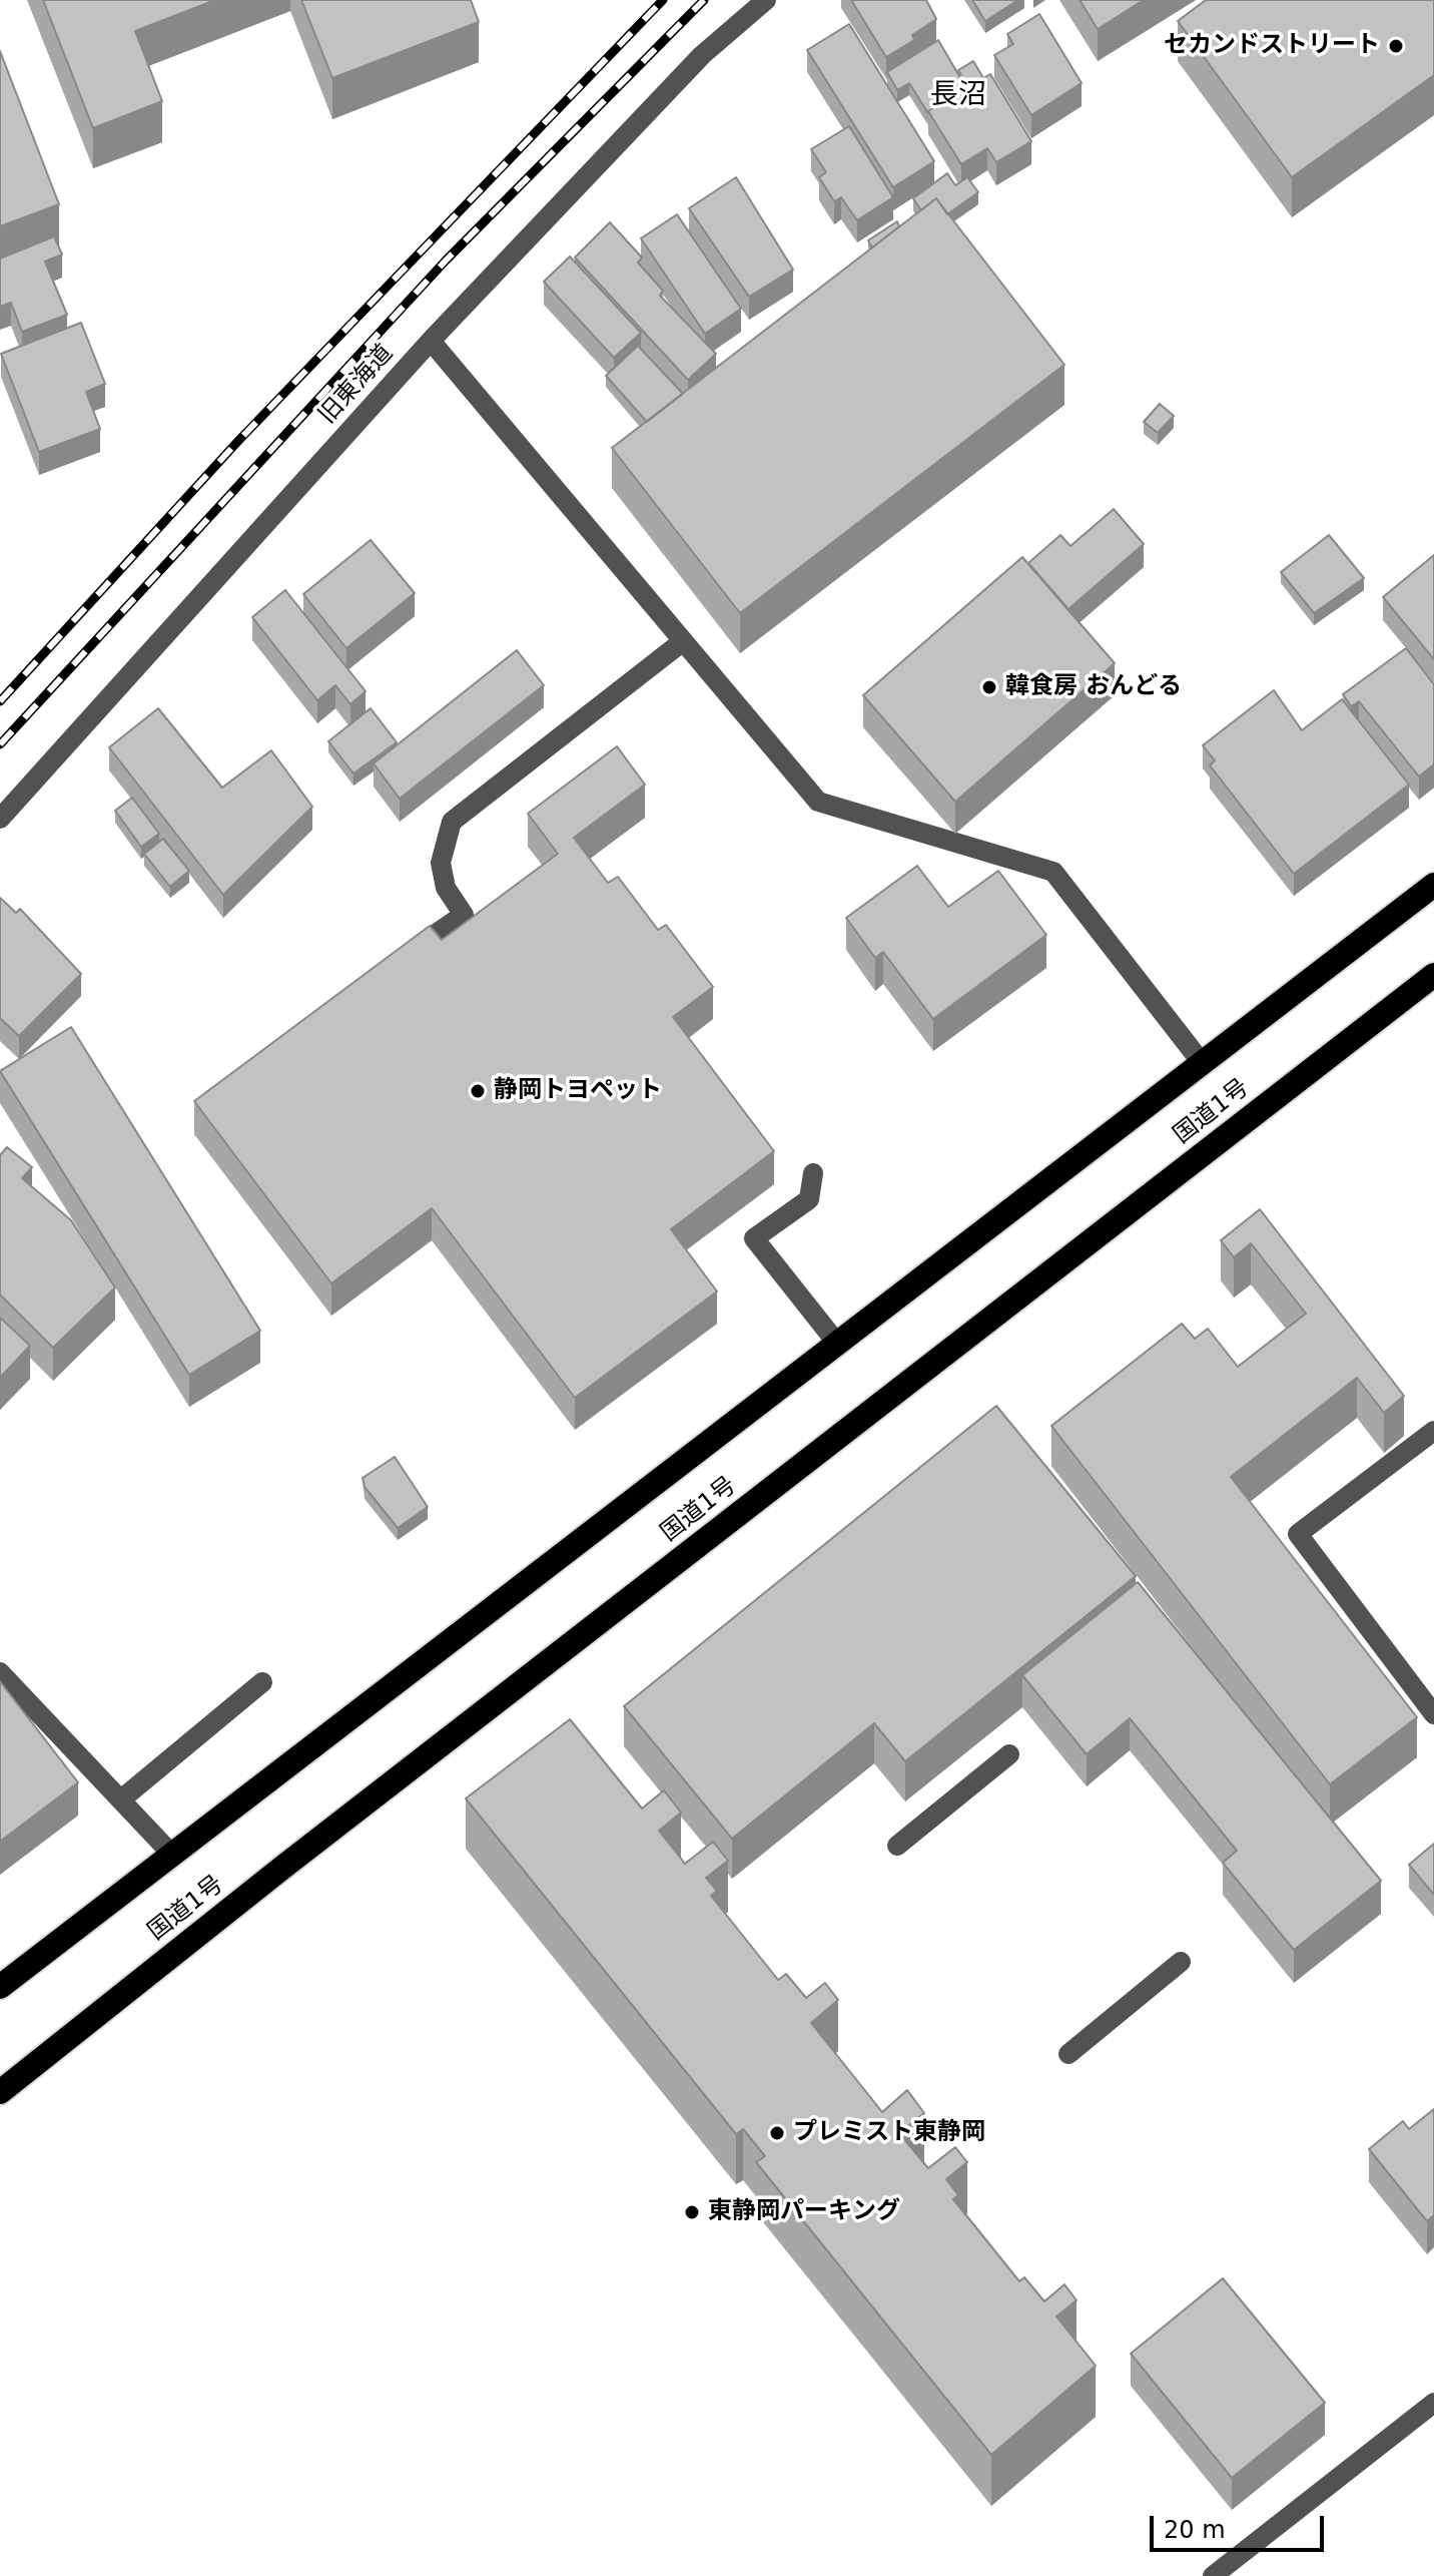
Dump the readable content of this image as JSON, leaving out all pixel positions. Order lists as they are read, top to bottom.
{
  "streets": {
    "highway": ["国道1号"],
    "street": ["旧東海道"]
  },
  "districts": ["長沼"],
  "places": [
    "セカンドストリート",
    "韓食房 おんどる",
    "静岡トヨペット",
    "プレミスト東静岡",
    "東静岡パーキング"
  ],
  "scale_bar": "20 m"
}
